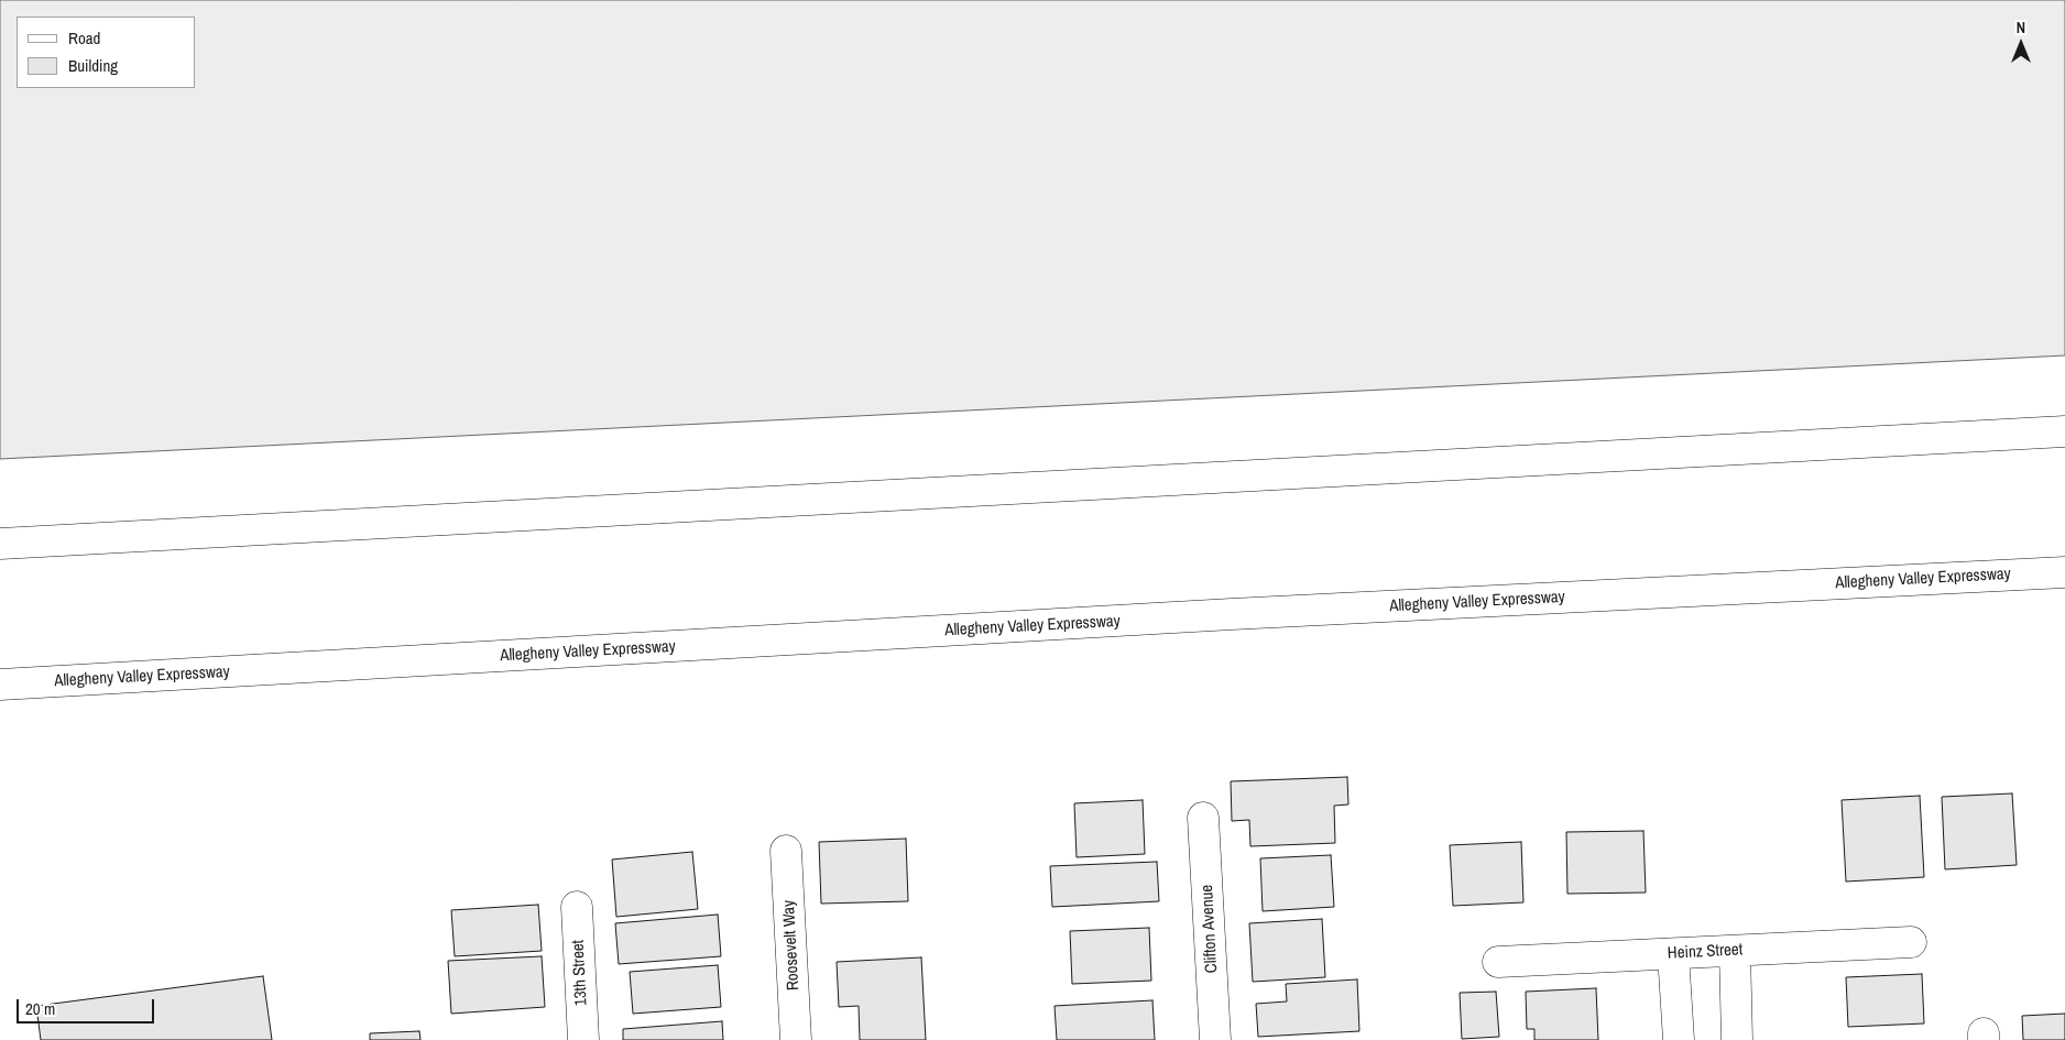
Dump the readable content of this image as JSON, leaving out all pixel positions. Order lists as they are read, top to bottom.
{
  "streets": {
    "main road": [
      "Allegheny Valley Expressway",
      "Clifton Avenue",
      "Roosevelt Way",
      "Heinz Street",
      "13th Street"
    ]
  },
  "legend": ["Road", "Building"],
  "scale_bar": "20 m",
  "north": "top"
}
